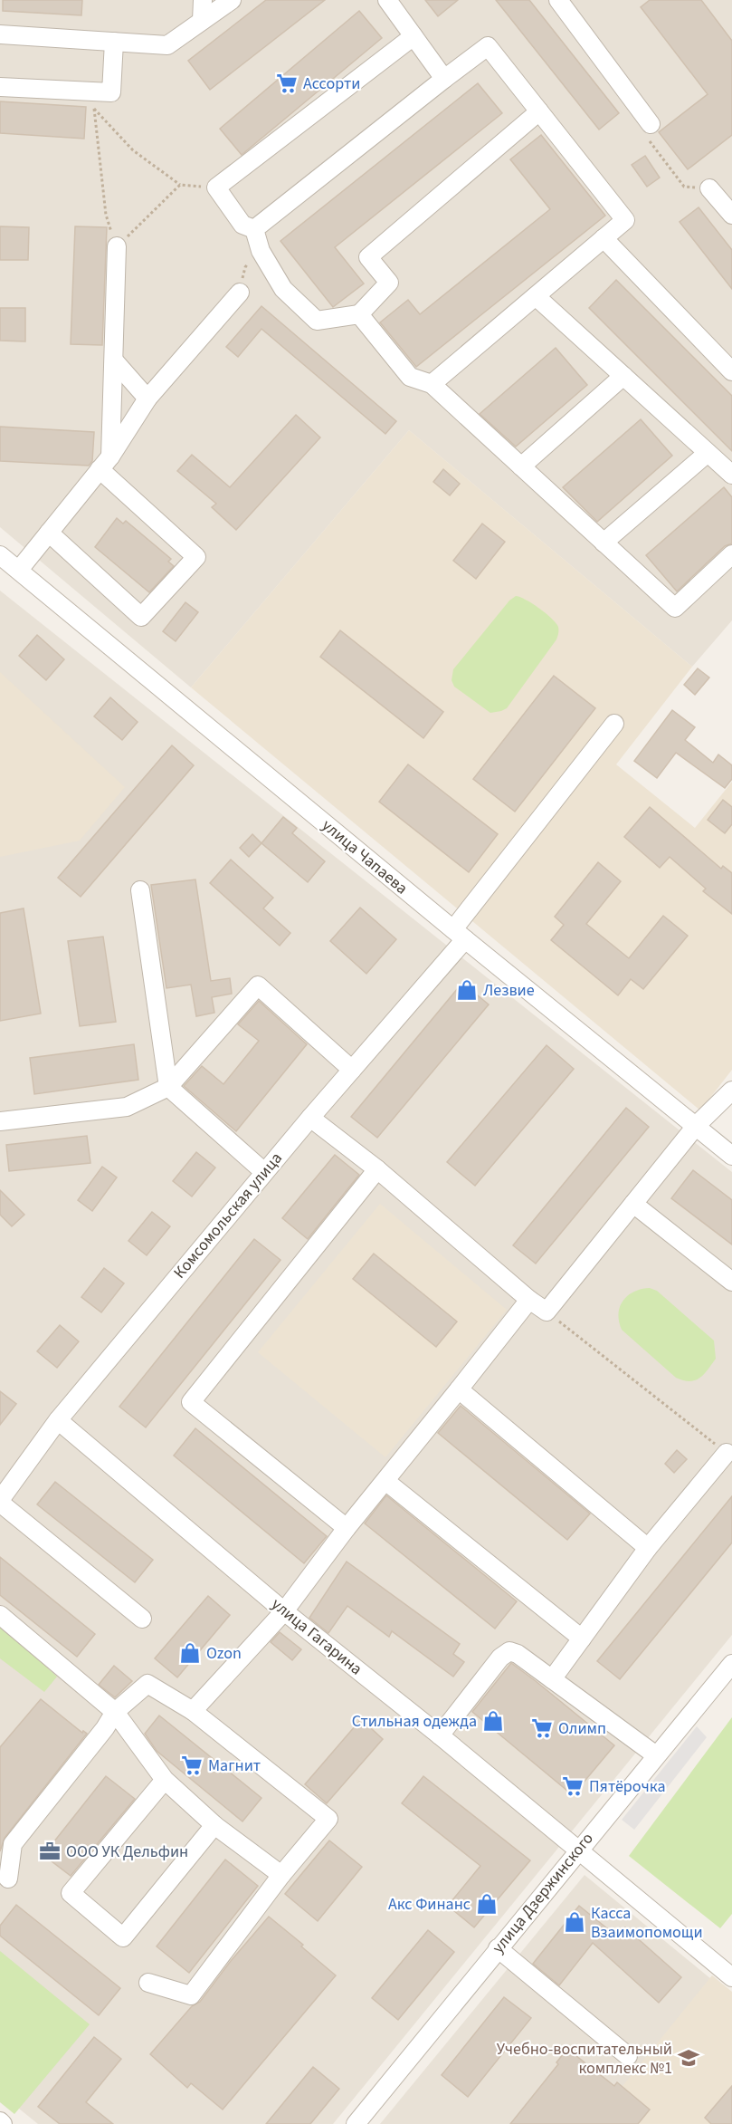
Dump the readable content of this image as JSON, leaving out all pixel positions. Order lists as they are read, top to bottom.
{
  "streets": {
    "street": [
      "улица Чапаева",
      "Комсомольская улица",
      "улица Гагарина",
      "улица Дзержинского"
    ]
  },
  "crossings": [
    ["улица Чапаева", "Комсомольская улица"],
    ["Комсомольская улица", "улица Гагарина"],
    ["улица Гагарина", "улица Дзержинского"]
  ],
  "places": {
    "supermarket": [
      "Ассорти",
      "Олимп",
      "Магнит",
      "Пятёрочка"
    ],
    "shop": [
      "Лезвие",
      "Ozon",
      "Стильная одежда",
      "Акс Финанс",
      "Касса Взаимопомощи"
    ],
    "office": ["ООО УК Дельфин"],
    "school or university": ["Учебно-воспитательный комплекс №1"]
  }
}
